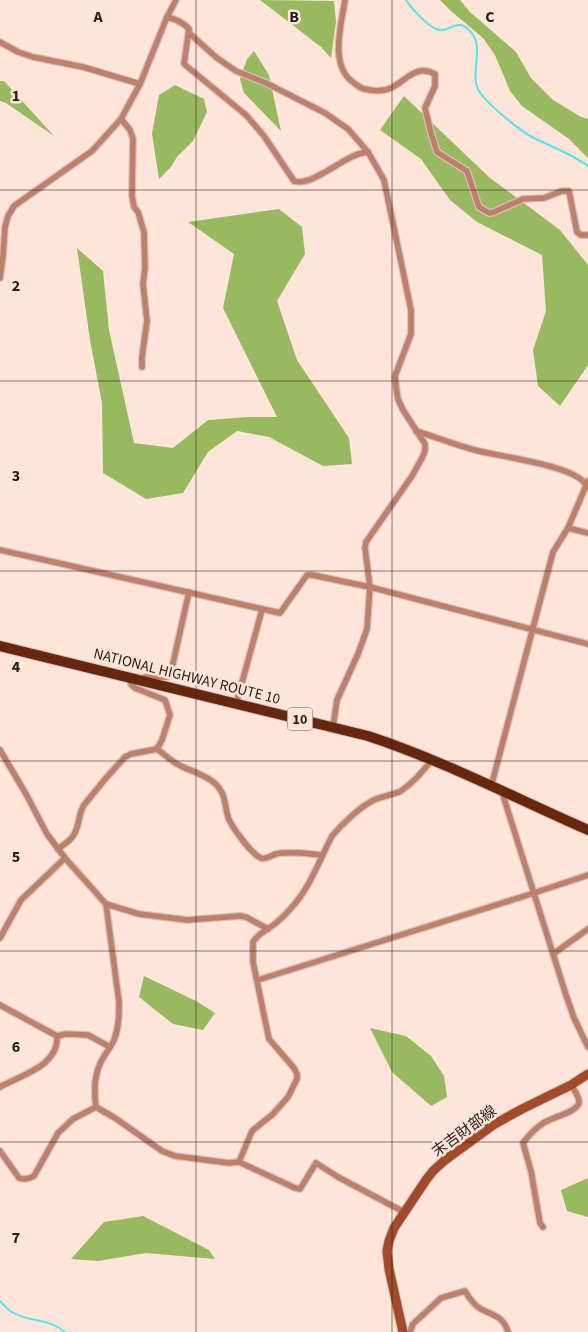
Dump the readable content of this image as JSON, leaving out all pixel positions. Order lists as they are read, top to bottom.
{
  "streets": {
    "highway": ["NATIONAL HIGHWAY ROUTE 10", "10"],
    "main road": ["末吉財部線"]
  },
  "grid": {
    "columns": ["A", "B", "C"],
    "rows": [
      "1",
      "2",
      "3",
      "4",
      "5",
      "6",
      "7"
    ]
  }
}
